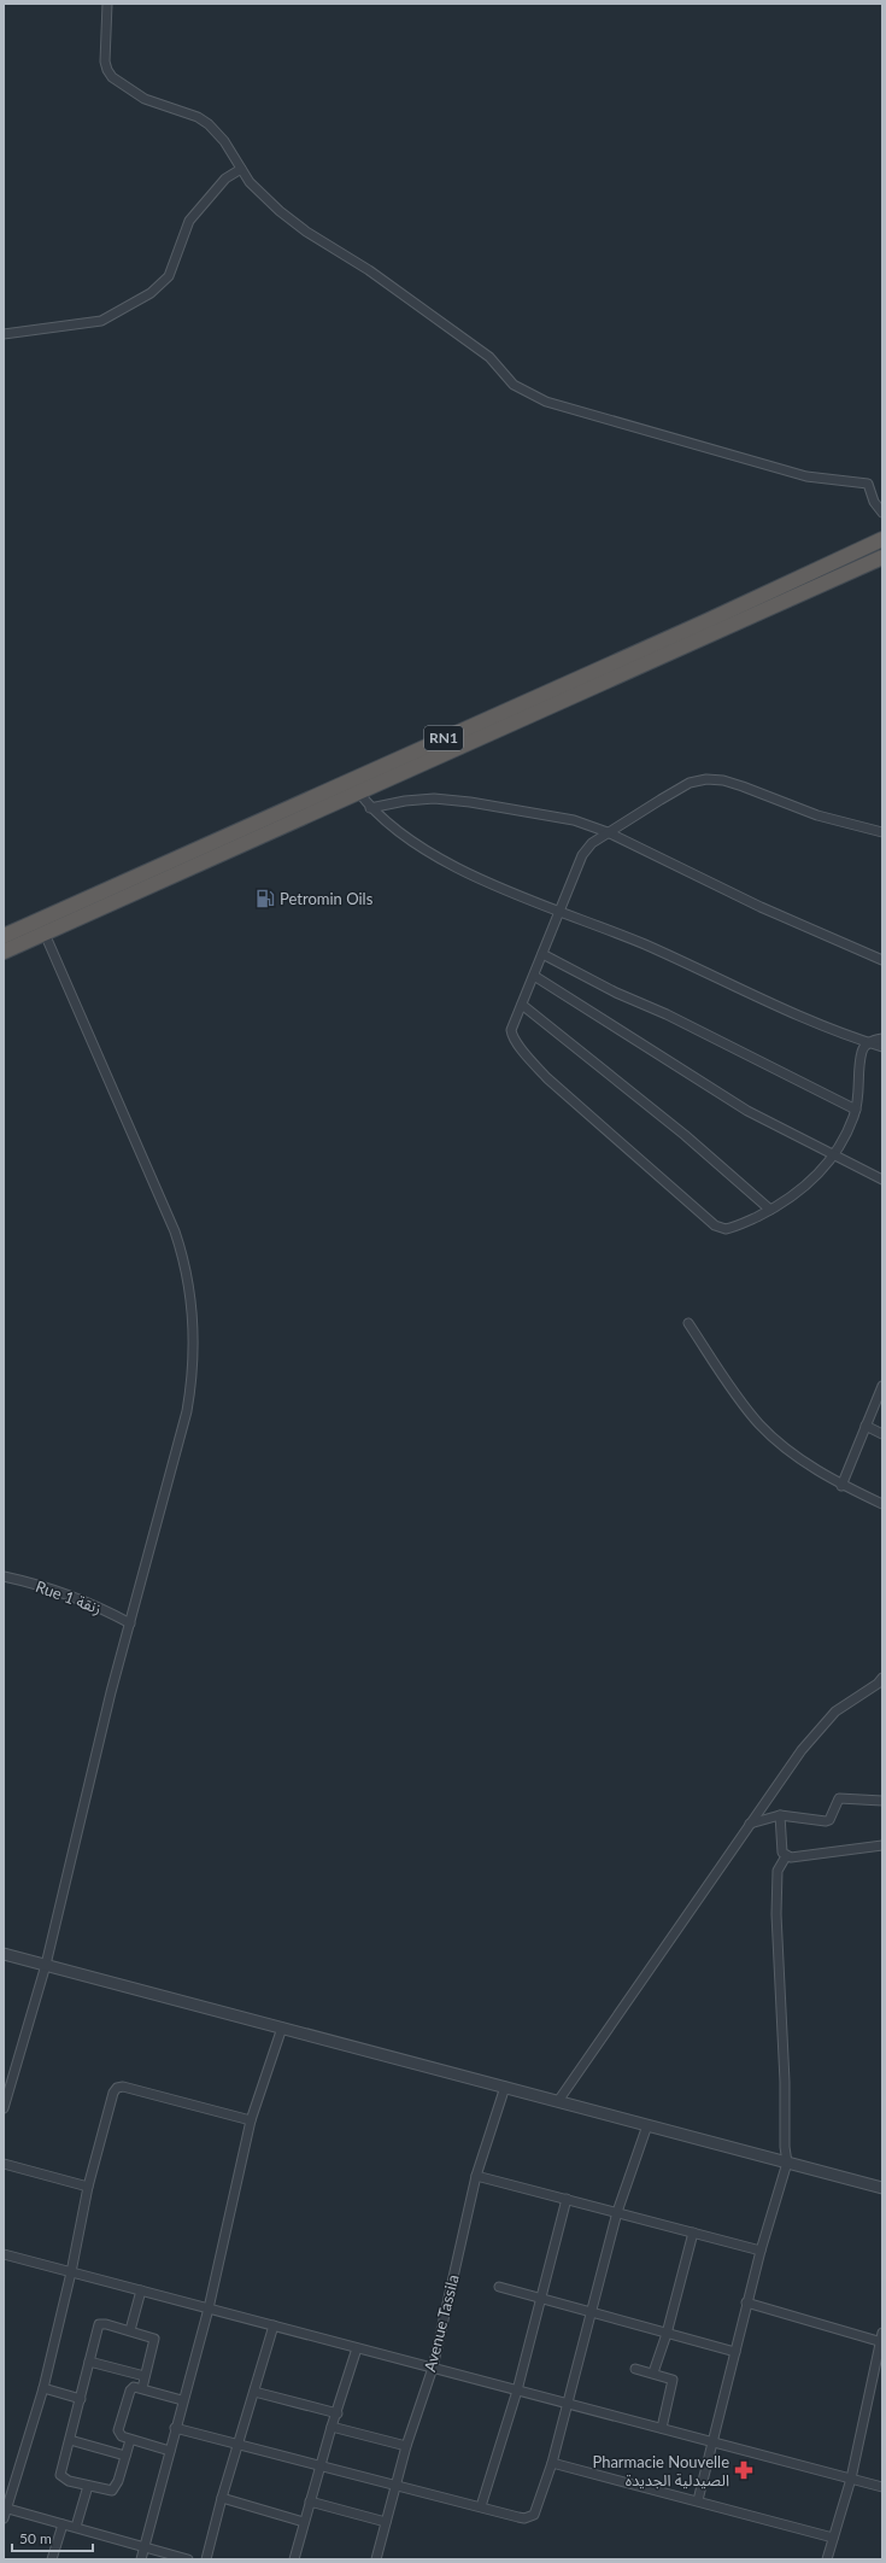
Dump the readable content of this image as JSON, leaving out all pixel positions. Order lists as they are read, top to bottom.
{
  "streets": {
    "highway": ["RN1"],
    "street": ["Rue 1 زنقة", "Avenue Tassila"]
  },
  "places": {
    "fuel station": ["Petromin Oils"],
    "pharmacy": ["Pharmacie Nouvelle الصيدلية الجديدة"]
  },
  "scale_bar": "50 m"
}
